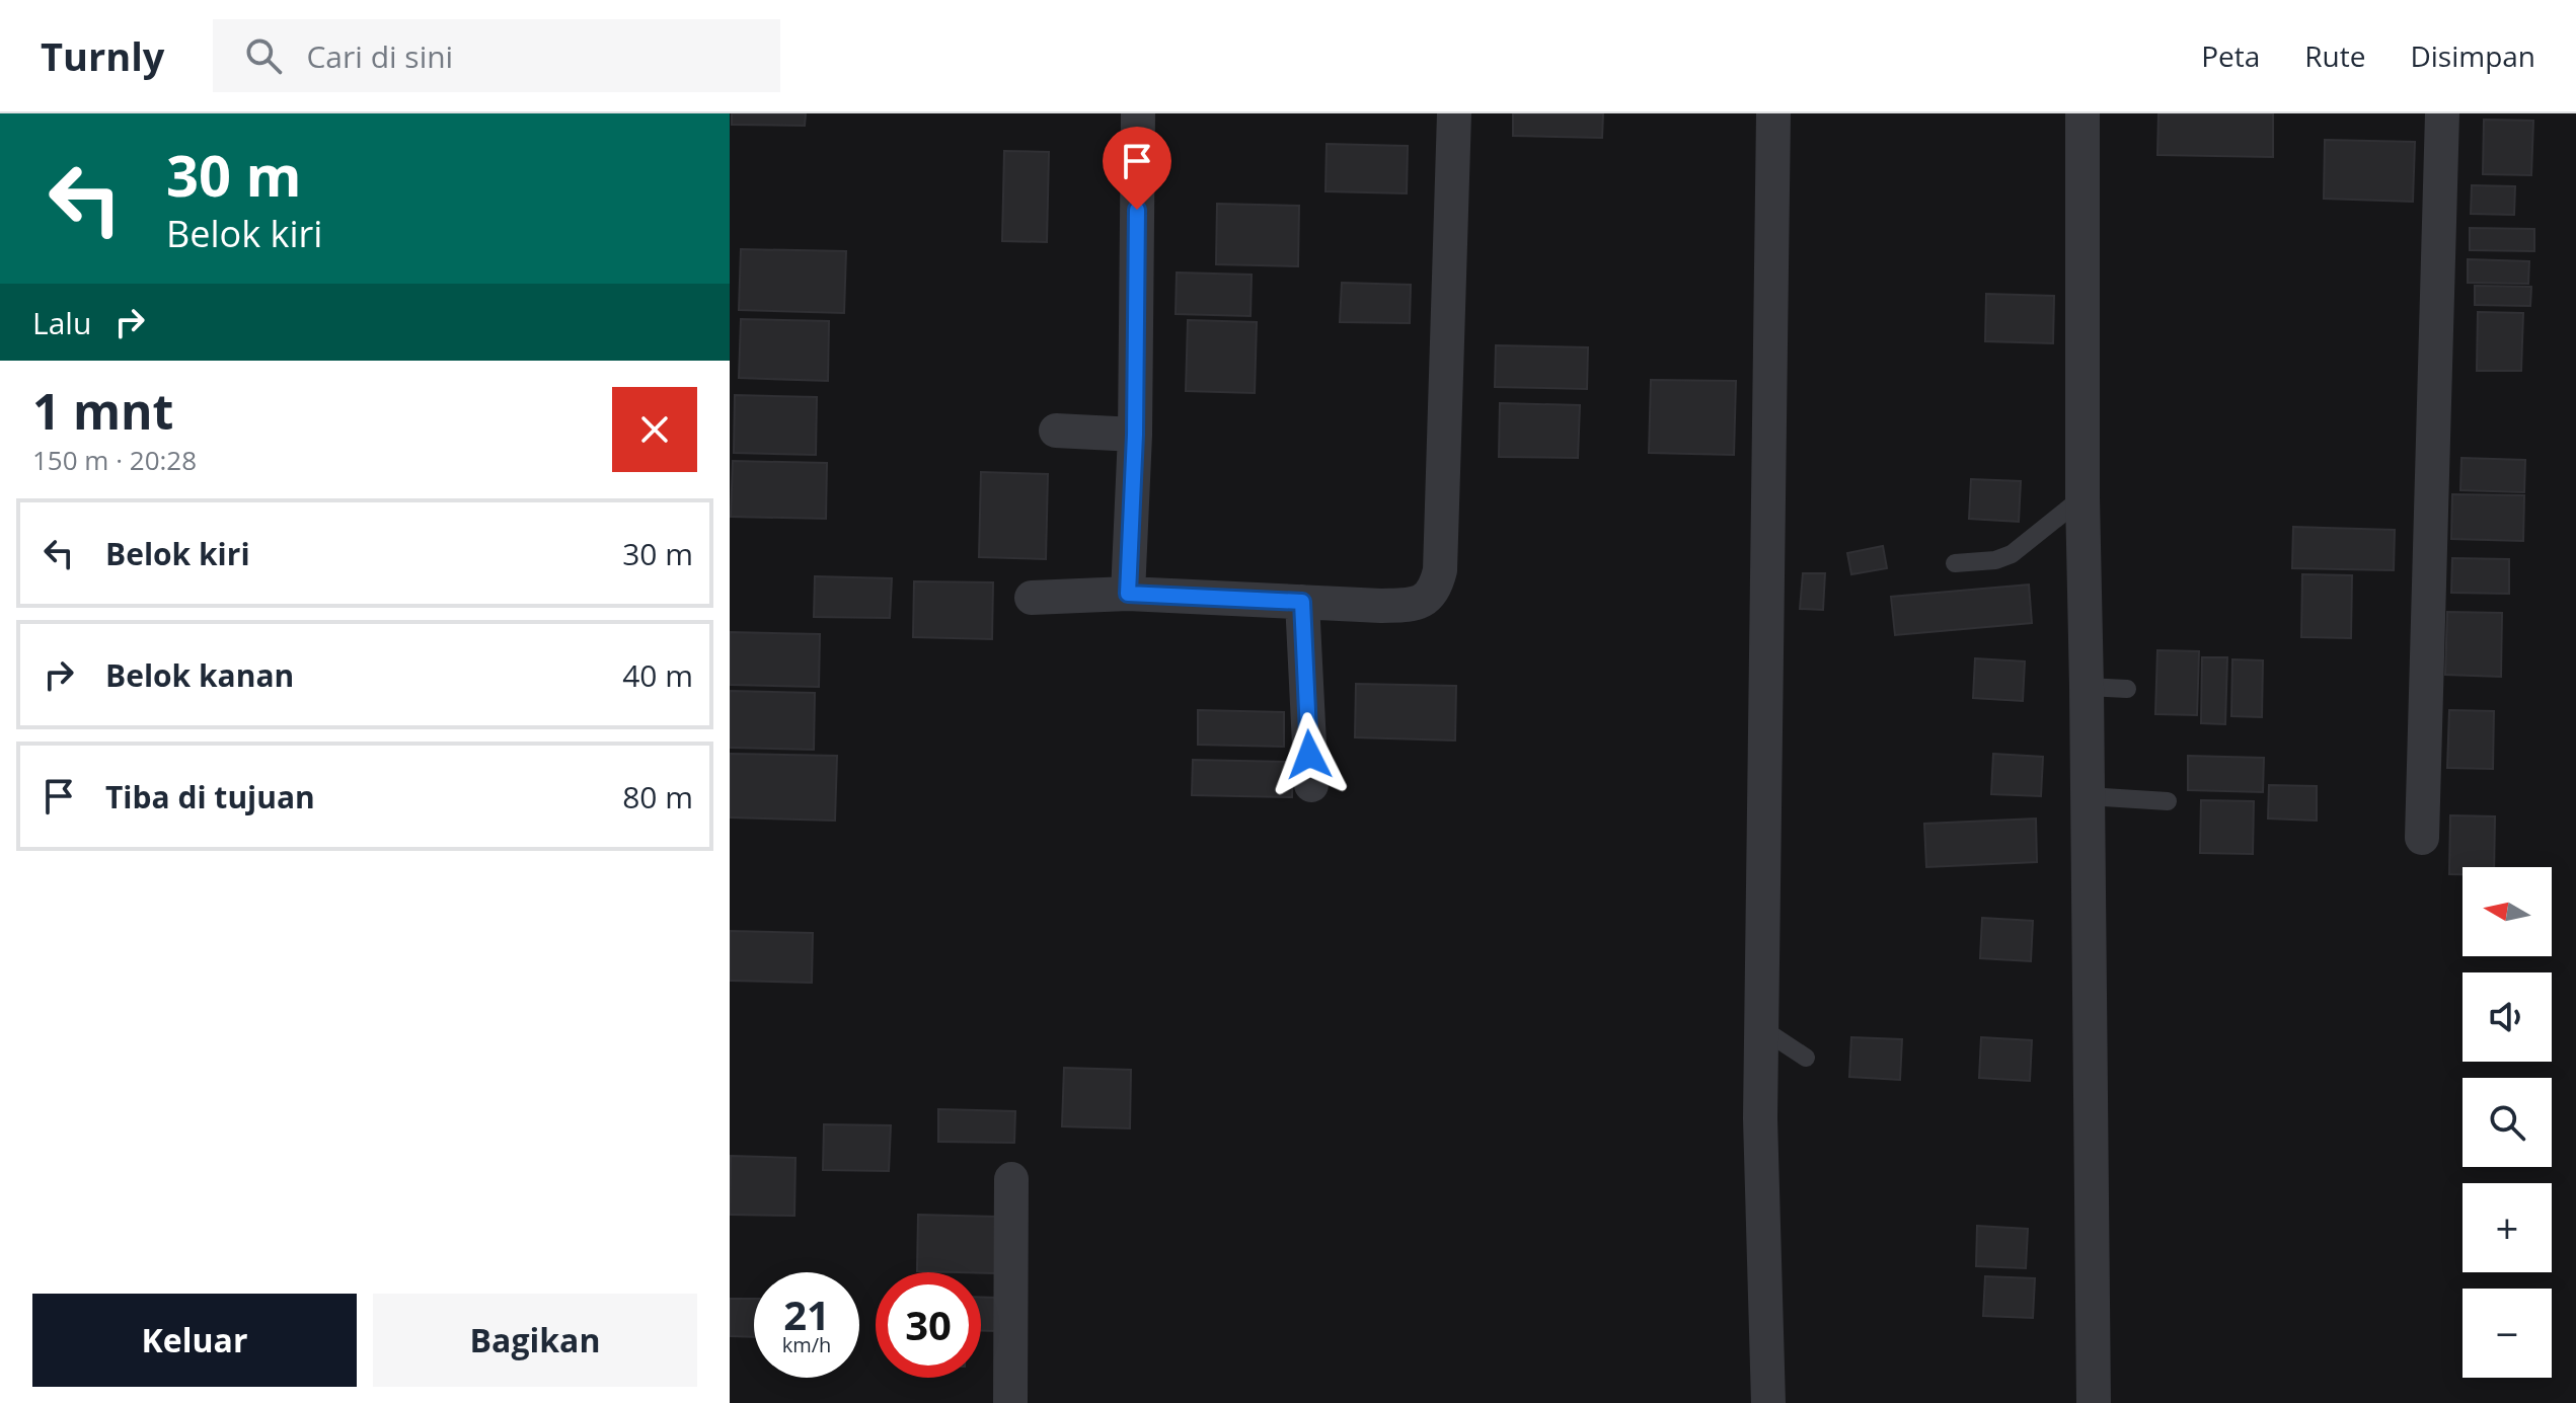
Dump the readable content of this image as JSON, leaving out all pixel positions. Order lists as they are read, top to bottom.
{
  "north": "left",
  "page": {
    "header": "Turnly",
    "search": "Cari di sini",
    "nav": ["Peta", "Rute", "Disimpan"],
    "turn": ["30 m", "Belok kiri"],
    "then": "Lalu",
    "heading": ["1 mnt", "150 m · 20:28"],
    "list": [
      {
        "name": "Belok kiri",
        "value": "30 m"
      },
      {
        "name": "Belok kanan",
        "value": "40 m"
      },
      {
        "name": "Tiba di tujuan",
        "value": "80 m"
      }
    ],
    "map_buttons": ["+", "−"],
    "speed": "21 km/h",
    "limit": "30",
    "buttons": ["Keluar", "Bagikan"]
  }
}
